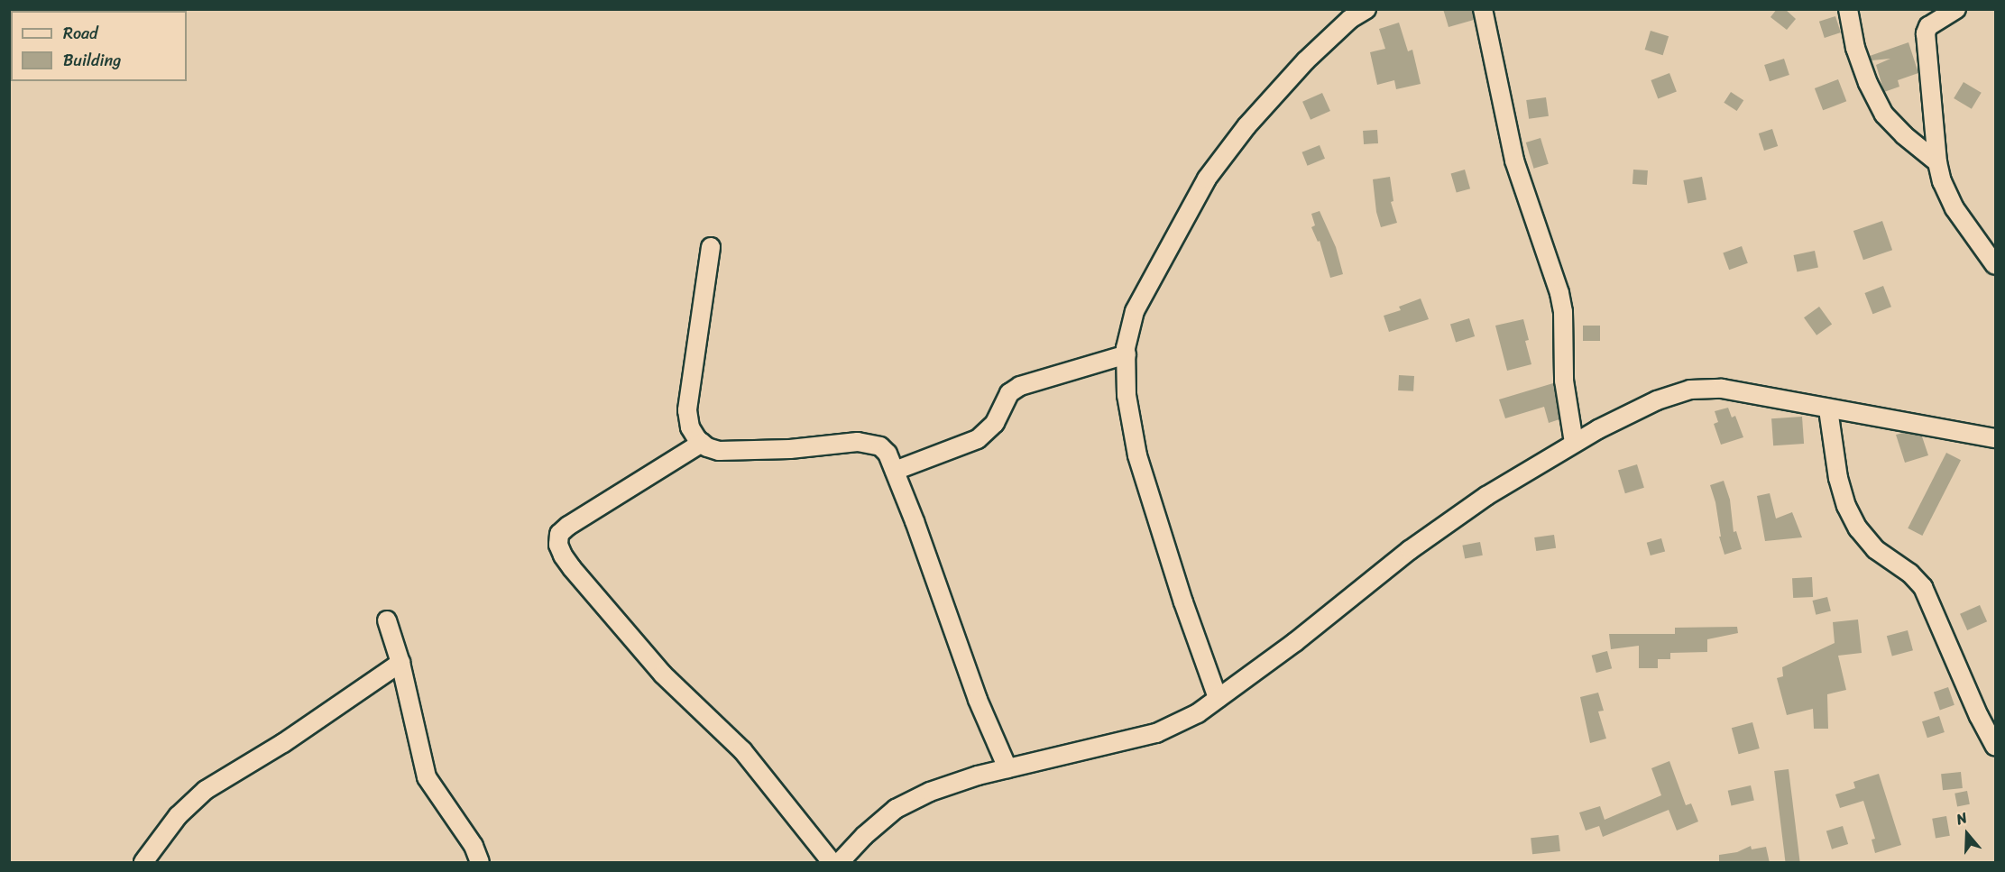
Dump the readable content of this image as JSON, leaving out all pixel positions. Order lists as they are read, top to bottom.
{
  "legend": ["Road", "Building"],
  "north": "top"
}
